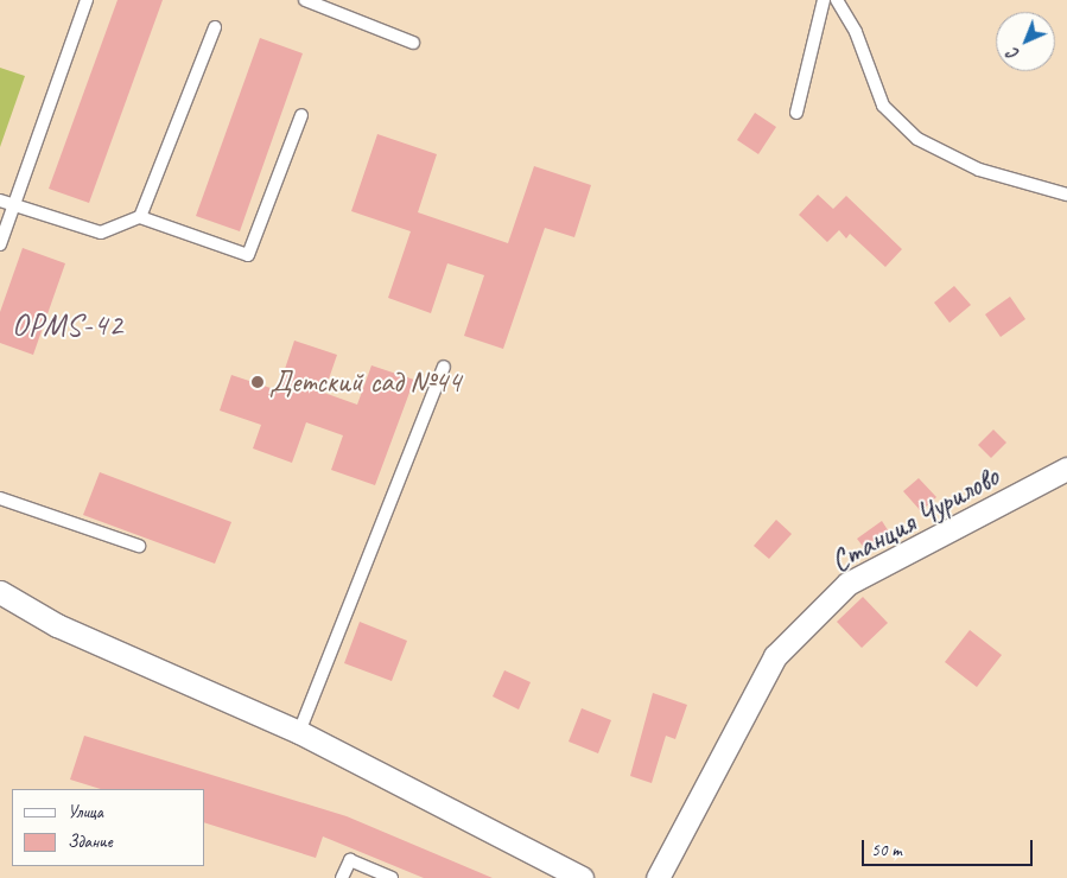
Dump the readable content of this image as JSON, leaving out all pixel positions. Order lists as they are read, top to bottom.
{
  "streets": {
    "street": ["Станция Чурилово"]
  },
  "districts": ["OPMS-42"],
  "places": ["Детский сад №44"],
  "legend": ["Улица", "Здание"],
  "scale_bar": "50 m",
  "north": "bottom left"
}
